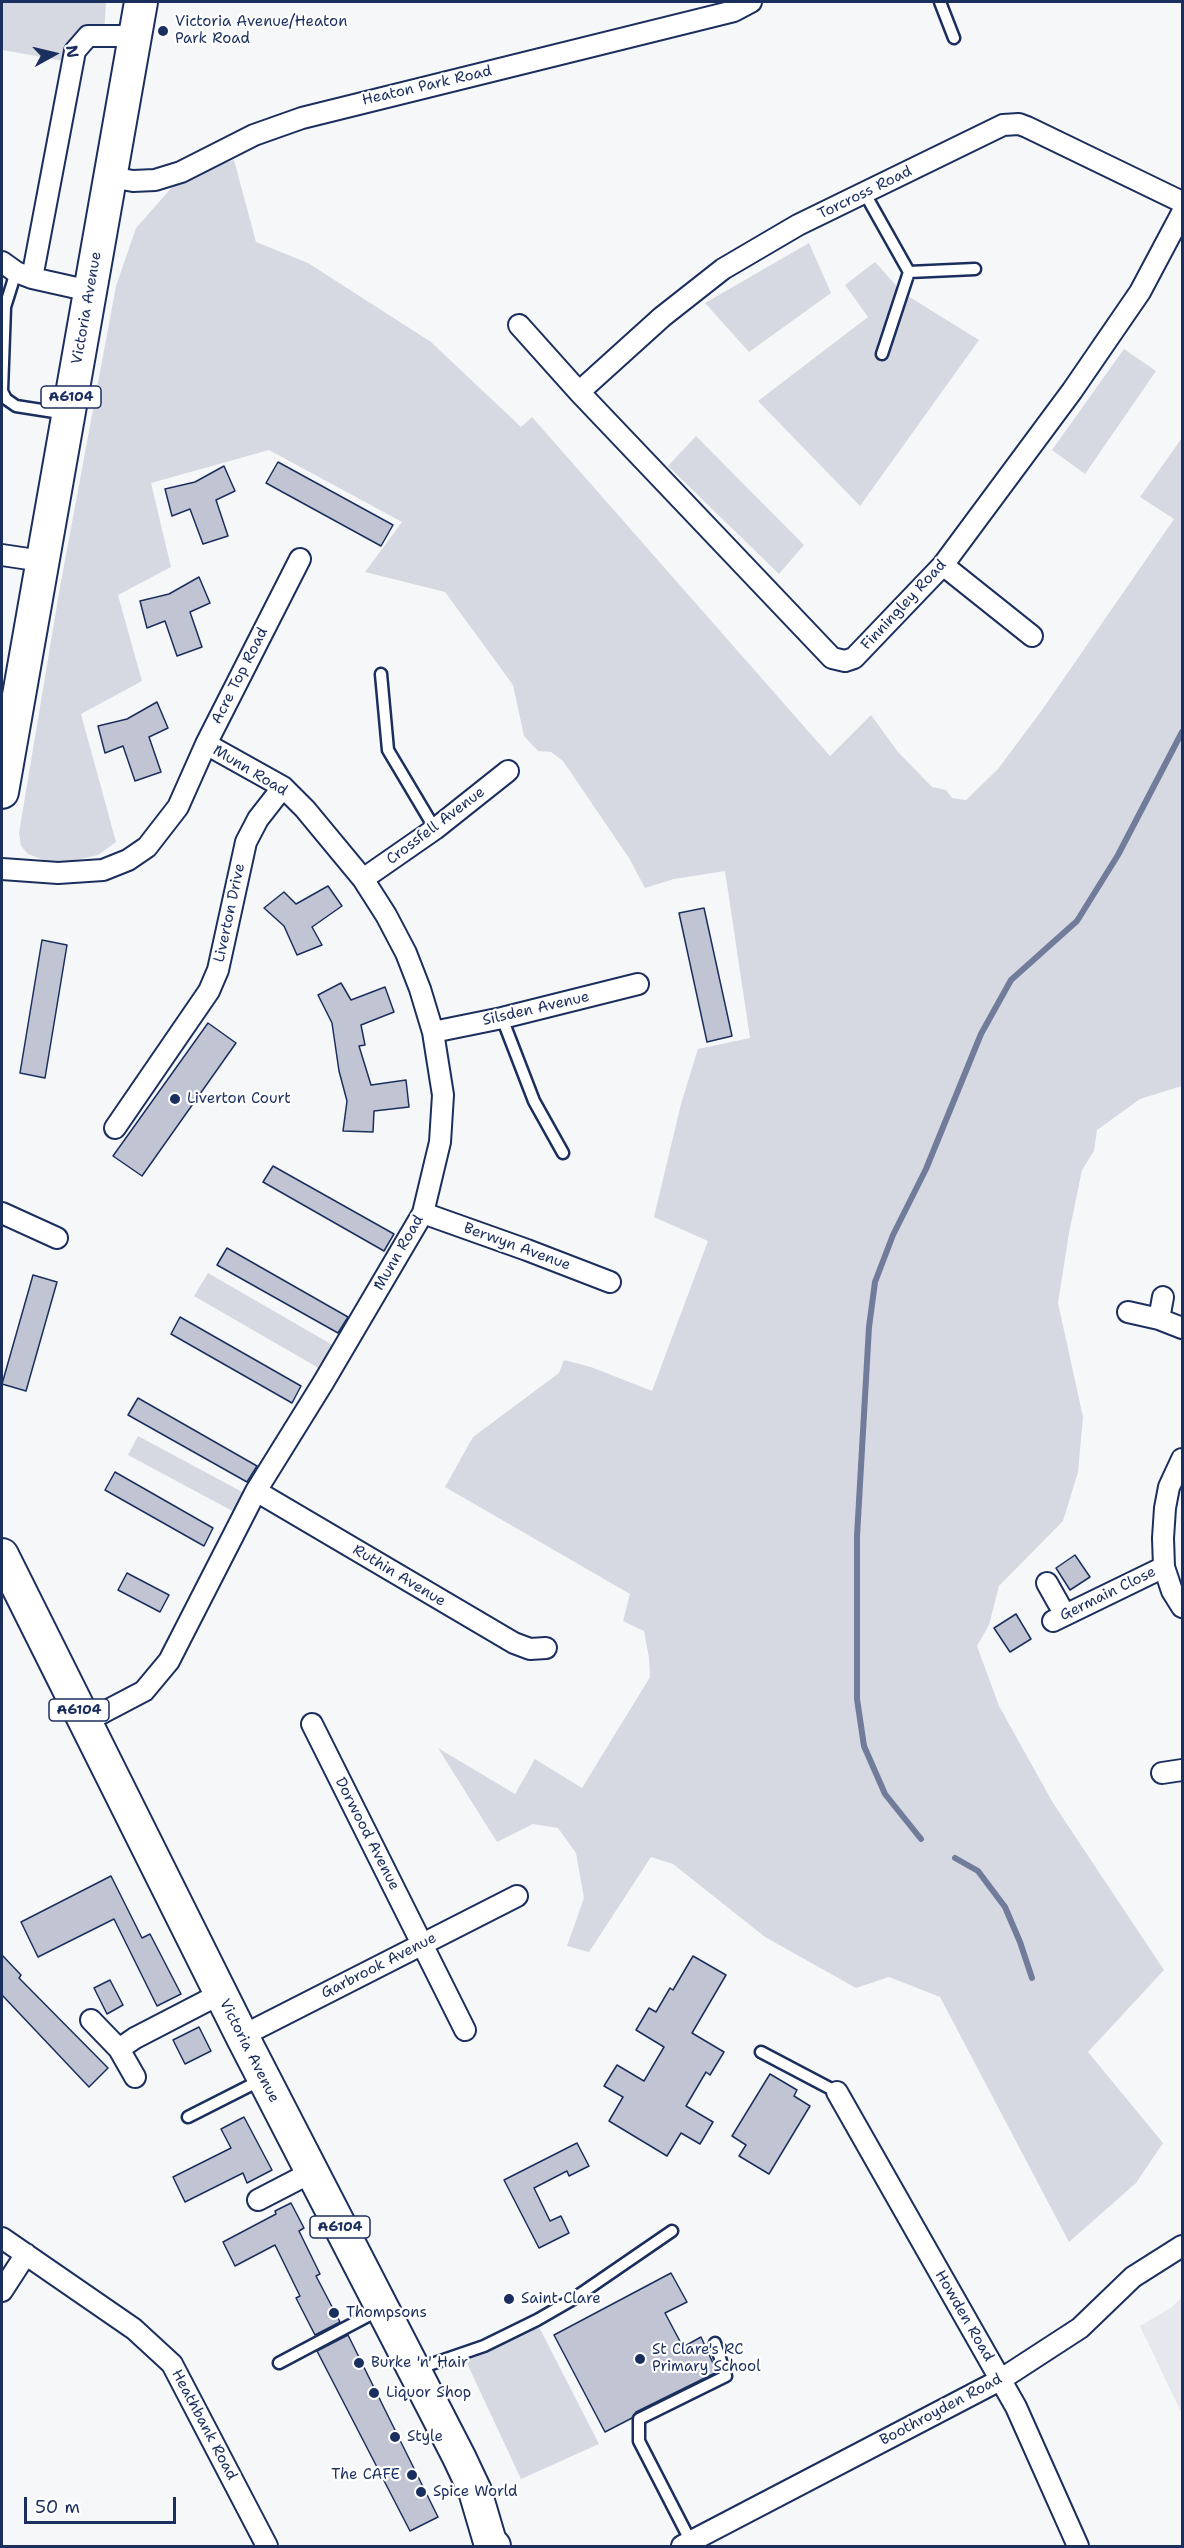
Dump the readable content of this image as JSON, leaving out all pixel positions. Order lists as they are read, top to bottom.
{
  "streets": {
    "main road": ["Victoria Avenue", "A6104"],
    "street": [
      "Heaton Park Road",
      "Torcross Road",
      "Finningley Road",
      "Acre Top Road",
      "Munn Road",
      "Crossfell Avenue",
      "Liverton Drive",
      "Silsden Avenue",
      "Berwyn Avenue",
      "Ruthin Avenue",
      "Germain Close",
      "Dorwood Avenue",
      "Garbrook Avenue",
      "Howden Road",
      "Boothroyden Road",
      "Heathbank Road"
    ]
  },
  "crossings": [
    ["Heaton Park Road", "Victoria Avenue"],
    ["Torcross Road", "Finningley Road"],
    ["Victoria Avenue", "Munn Road"],
    ["Victoria Avenue", "Garbrook Avenue"],
    ["Acre Top Road", "Munn Road"],
    ["Munn Road", "Crossfell Avenue"],
    ["Munn Road", "Liverton Drive"],
    ["Munn Road", "Silsden Avenue"],
    ["Munn Road", "Berwyn Avenue"],
    ["Munn Road", "Ruthin Avenue"],
    ["Dorwood Avenue", "Garbrook Avenue"],
    ["Howden Road", "Boothroyden Road"]
  ],
  "places": [
    "Victoria Avenue/Heaton Park Road",
    "Liverton Court",
    "Saint Clare",
    "Thompsons",
    "St Clare's RC Primary School",
    "Burke 'n' Hair",
    "Liquor Shop",
    "Style",
    "The CAFE",
    "Spice World"
  ],
  "scale_bar": "50 m",
  "north": "right"
}
